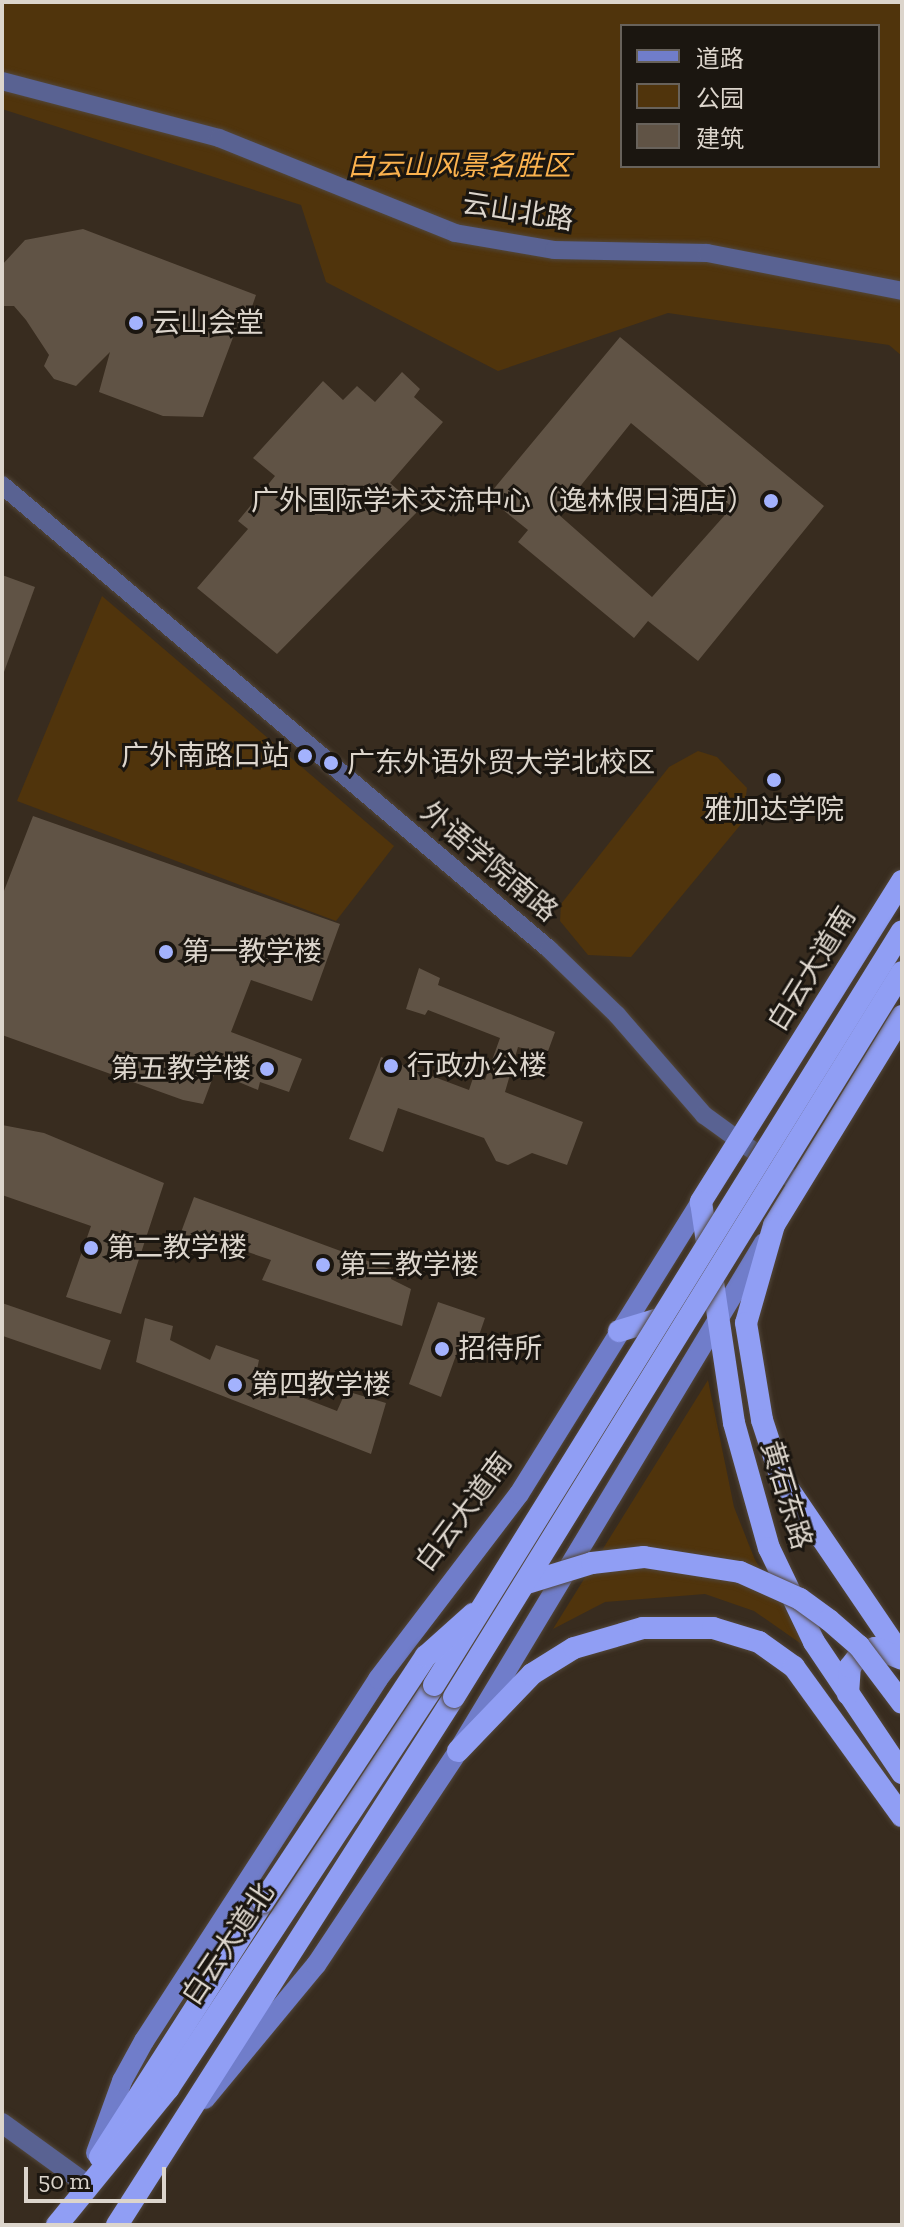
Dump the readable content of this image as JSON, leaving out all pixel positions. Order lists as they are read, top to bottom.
{
  "streets": {
    "highway": ["白云大道南", "黄石东路", "白云大道北"],
    "street": ["云山北路", "外语学院南路"]
  },
  "crossings": [
    ["外语学院南路", "白云大道南"],
    ["白云大道南", "黄石东路"],
    ["白云大道南", "白云大道北"]
  ],
  "parks": ["白云山风景名胜区"],
  "places": [
    "云山会堂",
    "广外国际学术交流中心（逸林假日酒店）",
    "广外南路口站",
    "广东外语外贸大学北校区",
    "雅加达学院",
    "第一教学楼",
    "行政办公楼",
    "第五教学楼",
    "第二教学楼",
    "第三教学楼",
    "招待所",
    "第四教学楼"
  ],
  "legend": ["道路", "公园", "建筑"],
  "scale_bar": "50 m"
}
